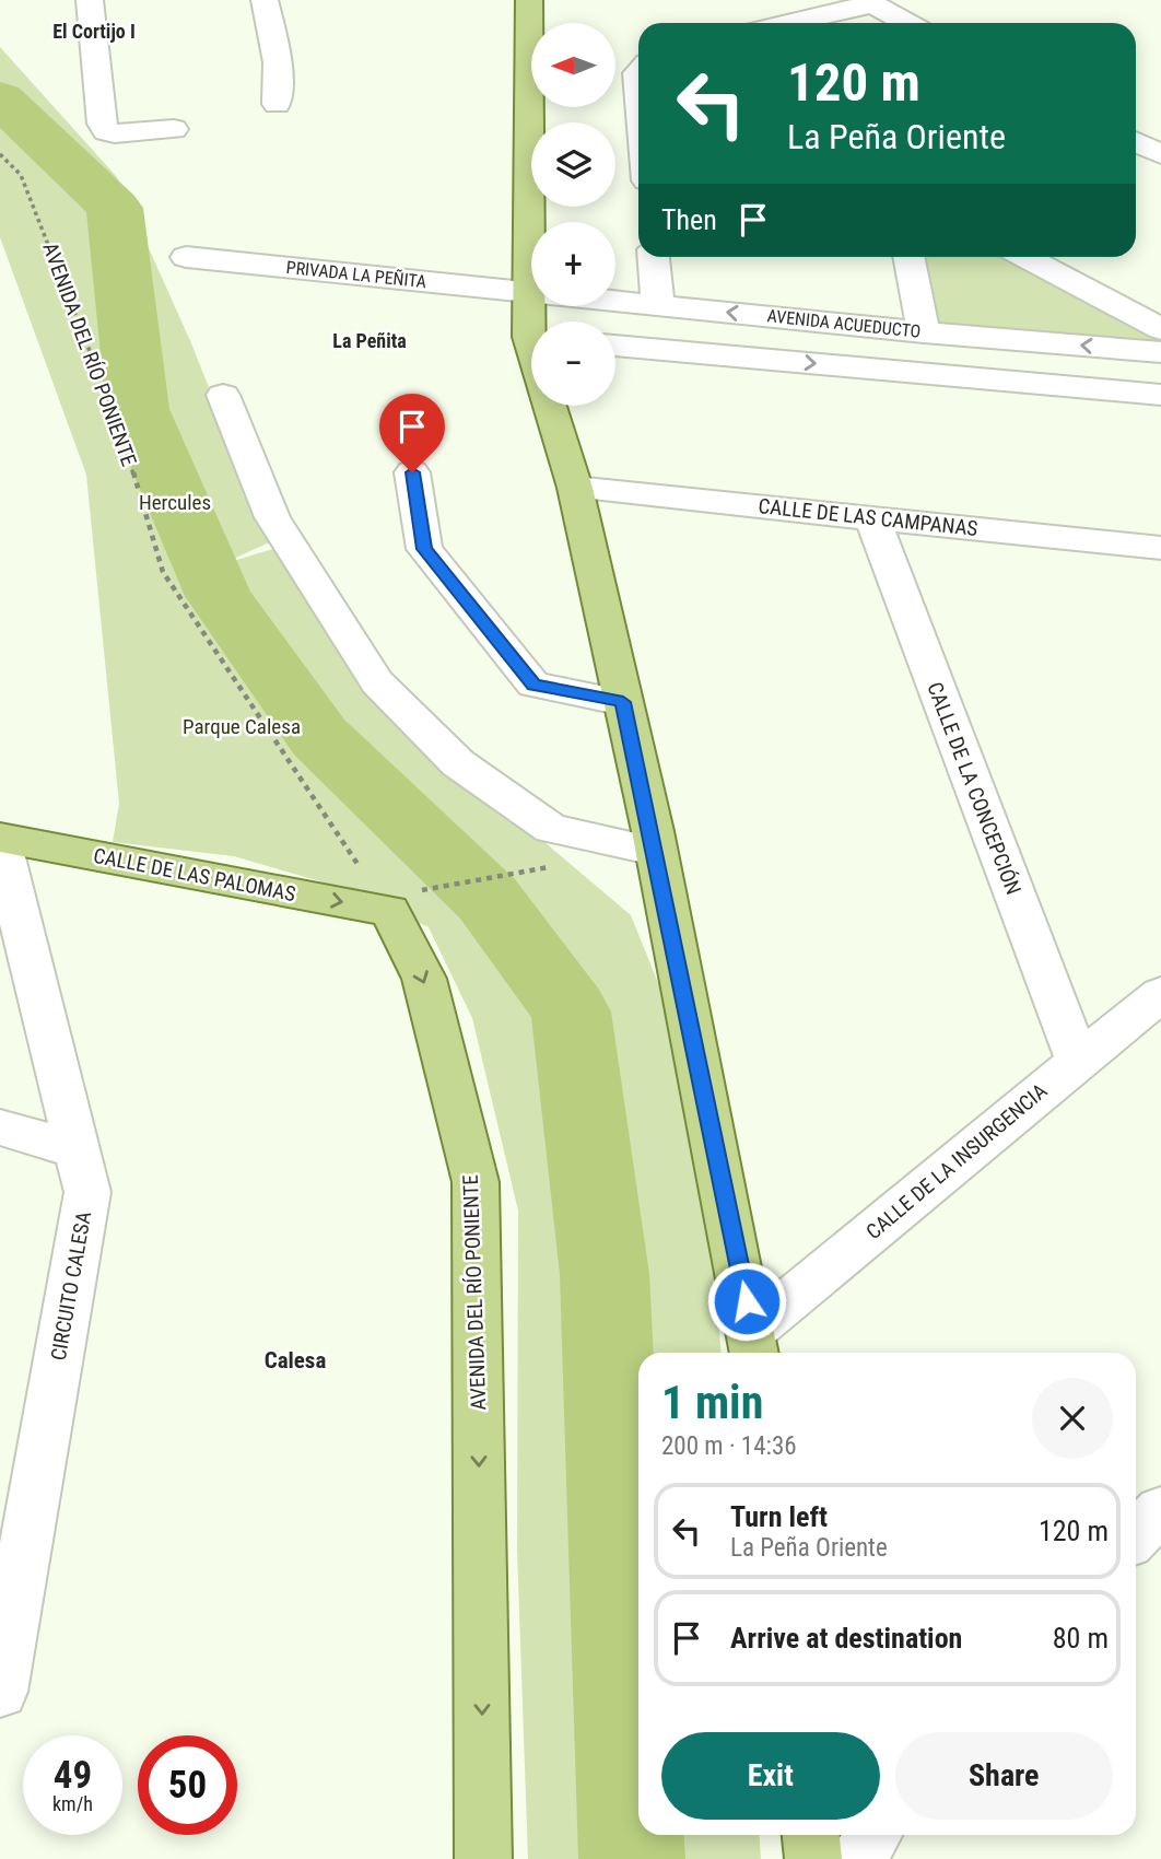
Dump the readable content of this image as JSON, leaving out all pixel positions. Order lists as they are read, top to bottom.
{
  "streets": {
    "main road": ["AVENIDA DEL RÍO PONIENTE", "CALLE DE LAS PALOMAS"],
    "street": [
      "PRIVADA LA PEÑITA",
      "AVENIDA ACUEDUCTO",
      "CALLE DE LAS CAMPANAS",
      "CALLE DE LA CONCEPCIÓN",
      "CALLE DE LA INSURGENCIA",
      "CIRCUITO CALESA"
    ]
  },
  "crossings": [
    ["PRIVADA LA PEÑITA", "AVENIDA ACUEDUCTO"],
    ["AVENIDA DEL RÍO PONIENTE", "CALLE DE LAS PALOMAS"],
    ["CALLE DE LAS CAMPANAS", "CALLE DE LA CONCEPCIÓN"],
    ["CALLE DE LA CONCEPCIÓN", "CALLE DE LA INSURGENCIA"],
    ["CALLE DE LAS PALOMAS", "CIRCUITO CALESA"]
  ],
  "one_way": ["AVENIDA DEL RÍO PONIENTE", "CALLE DE LAS PALOMAS"],
  "districts": ["El Cortijo I", "La Peñita", "Calesa"],
  "parks": ["Hercules", "Parque Calesa"],
  "north": "left",
  "page": {
    "map_buttons": ["+", "−"],
    "turn": ["120 m", "La Peña Oriente"],
    "then": "Then",
    "heading": ["1 min", "200 m · 14:36"],
    "list": [
      {
        "name": "Turn left",
        "note": "La Peña Oriente",
        "value": "120 m"
      },
      {
        "name": "Arrive at destination",
        "value": "80 m"
      }
    ],
    "buttons": ["Exit", "Share"],
    "speed": "49 km/h",
    "limit": "50"
  }
}
